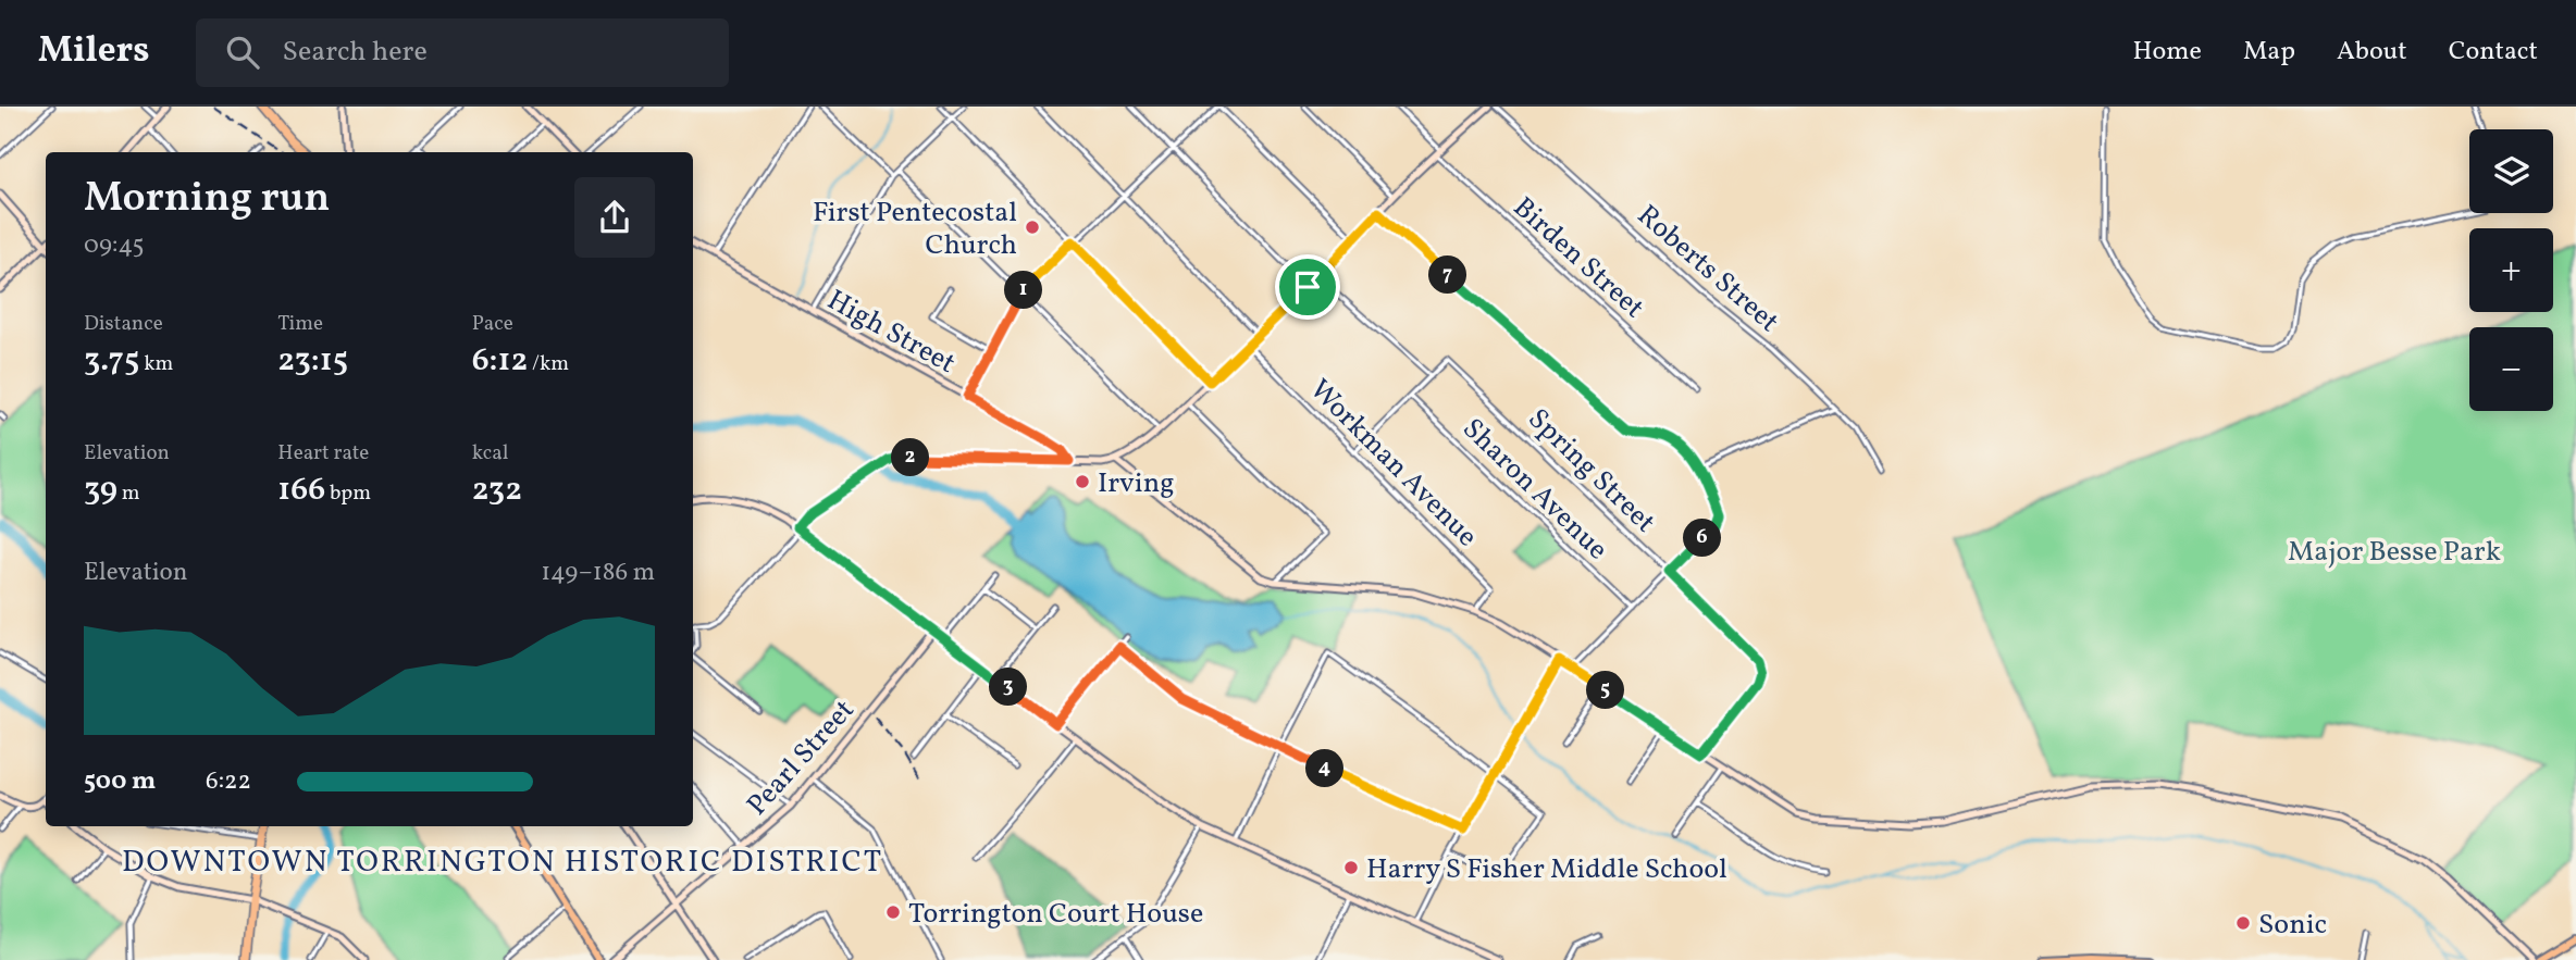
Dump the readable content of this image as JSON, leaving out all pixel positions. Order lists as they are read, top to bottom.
{
  "streets": {
    "street": [
      "Birden Street",
      "Roberts Street",
      "High Street",
      "Workman Avenue",
      "Spring Street",
      "Sharon Avenue",
      "Pearl Street"
    ]
  },
  "districts": ["DOWNTOWN TORRINGTON HISTORIC DISTRICT"],
  "parks": ["Major Besse Park"],
  "places": [
    "First Pentecostal Church",
    "Irving",
    "Harry S Fisher Middle School",
    "Torrington Court House",
    "Sonic"
  ],
  "page": {
    "header": "Milers",
    "search": "Search here",
    "nav": [
      "Home",
      "Map",
      "About",
      "Contact"
    ],
    "map_buttons": ["+", "−"],
    "heading": ["Morning run", "09:45"],
    "pins": [
      "7",
      "1",
      "2",
      "6",
      "3",
      "5",
      "4"
    ],
    "stats": [
      ["Distance", "3.75 km"],
      ["Time", "23:15"],
      ["Pace", "6:12 /km"],
      ["Elevation", "39 m"],
      ["Heart rate", "166 bpm"],
      ["kcal", "232"]
    ],
    "chart": ["Elevation", "149–186 m"],
    "list": [
      {
        "name": "500 m",
        "note": "6:22"
      }
    ]
  }
}
